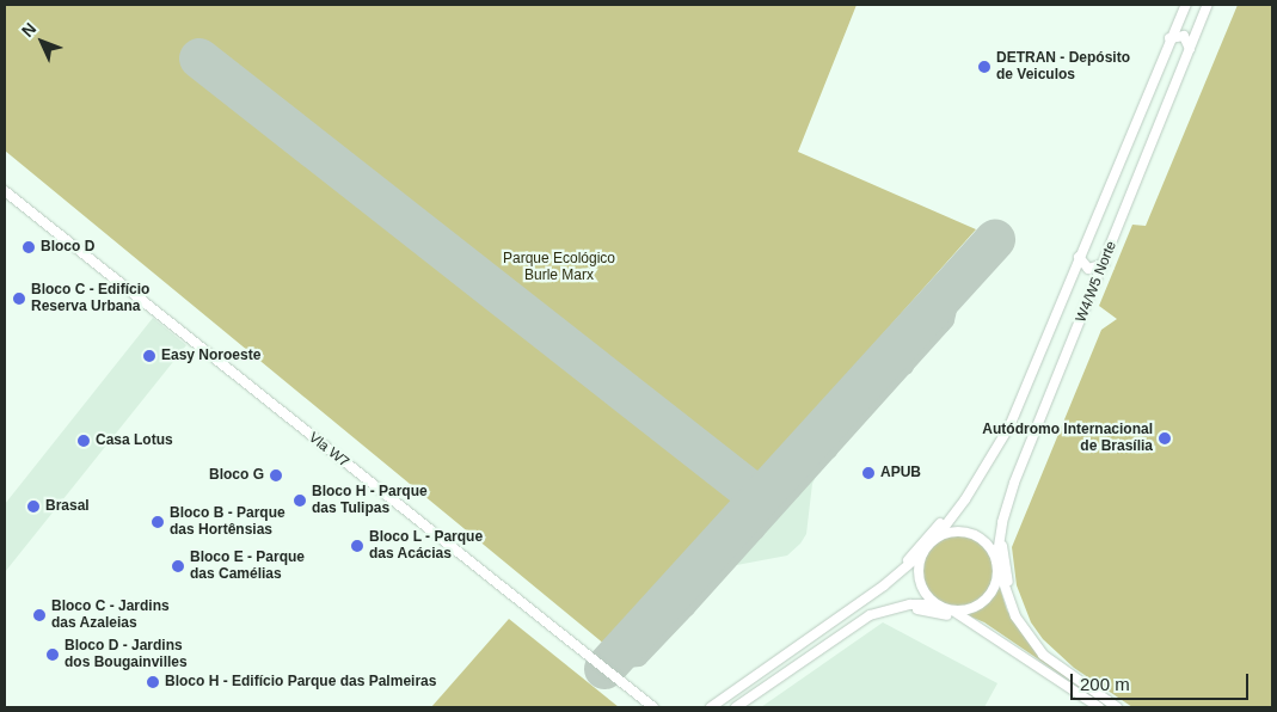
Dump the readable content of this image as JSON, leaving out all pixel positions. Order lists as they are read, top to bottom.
{
  "streets": {
    "main road": ["W4/W5 Norte", "Vla W7"]
  },
  "parks": ["Parque Ecológico Burle Marx"],
  "places": [
    "DETRAN - Depósito de Veiculos",
    "Bloco D",
    "Bloco C - Edifício Reserva Urbana",
    "Easy Noroeste",
    "Autódromo Internacional de Brasília",
    "Casa Lotus",
    "APUB",
    "Bloco G",
    "Bloco H - Parque das Tulipas",
    "Brasal",
    "Bloco B - Parque das Hortênsias",
    "Bloco L - Parque das Acácias",
    "Bloco E - Parque das Camélias",
    "Bloco C - Jardins das Azaleias",
    "Bloco D - Jardins dos Bougainvilles",
    "Bloco H - Edifício Parque das Palmeiras"
  ],
  "scale_bar": "200 m",
  "north": "top left"
}
